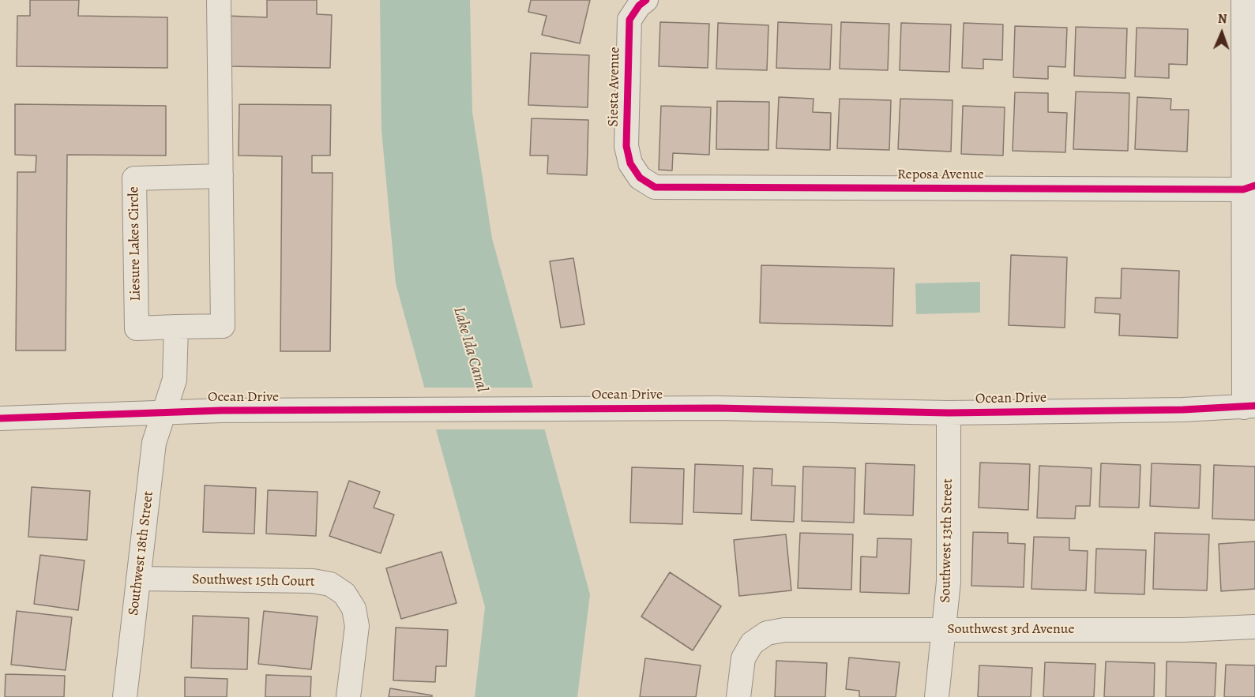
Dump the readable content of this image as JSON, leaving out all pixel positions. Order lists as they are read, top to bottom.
{
  "streets": {
    "street": [
      "Siesta Avenue",
      "Reposa Avenue",
      "Liesure Lakes Circle",
      "Ocean Drive",
      "Southwest 13th Street",
      "Southwest 18th Street",
      "Southwest 15th Court",
      "Southwest 3rd Avenue"
    ]
  },
  "crossings": [
    ["Siesta Avenue", "Reposa Avenue"],
    ["Ocean Drive", "Southwest 13th Street"],
    ["Ocean Drive", "Southwest 18th Street"],
    ["Southwest 13th Street", "Southwest 3rd Avenue"],
    ["Southwest 18th Street", "Southwest 15th Court"]
  ],
  "water": ["Lake Ida Canal"],
  "north": "top"
}
